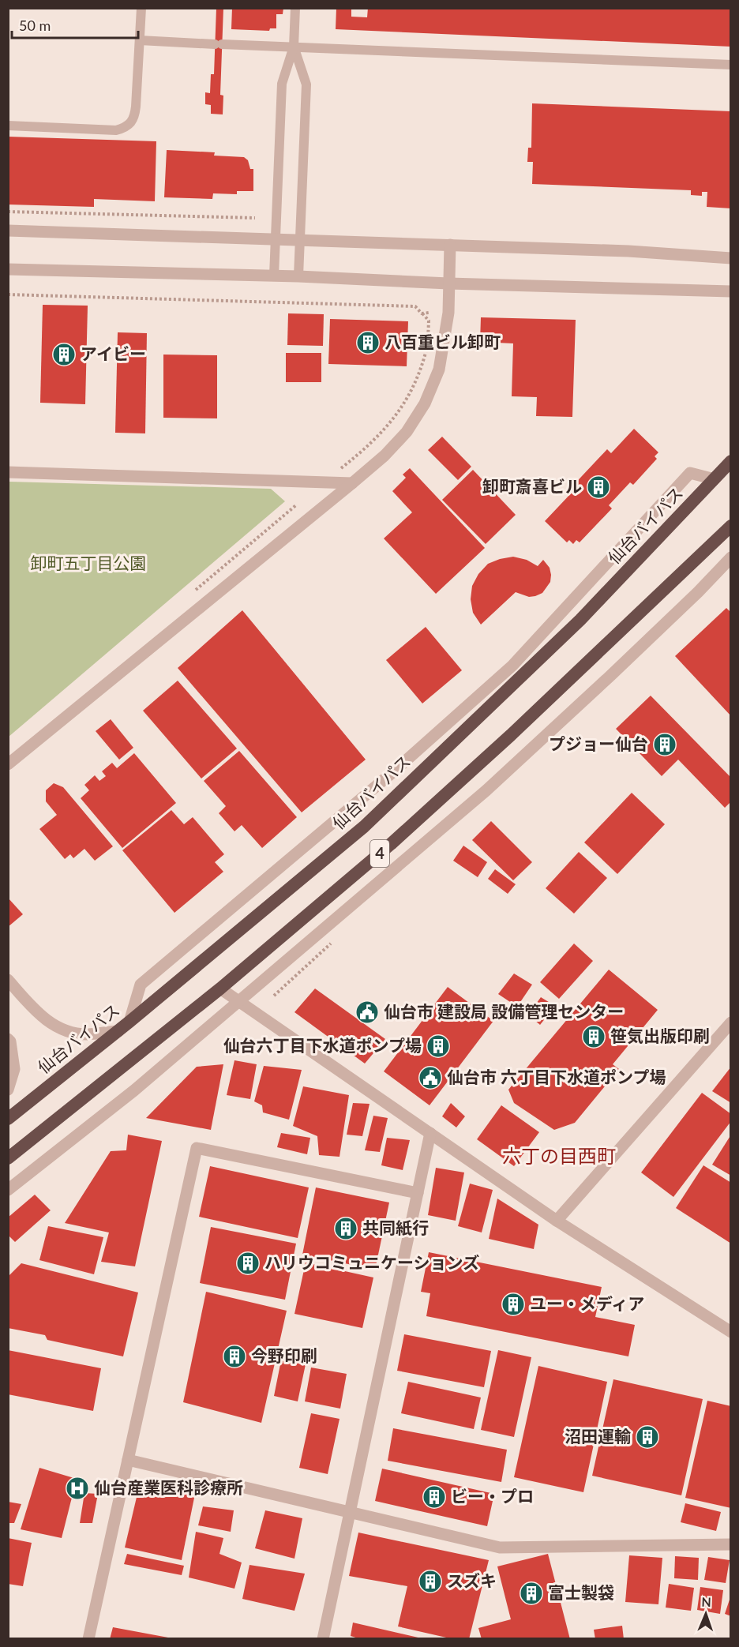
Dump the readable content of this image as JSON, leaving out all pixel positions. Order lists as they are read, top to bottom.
{
  "streets": {
    "highway": ["仙台バイパス", "4"]
  },
  "districts": ["六丁の目西町"],
  "parks": ["卸町五丁目公園"],
  "places": {
    "building": [
      "八百重ビル卸町",
      "アイビー",
      "卸町斎喜ビル",
      "プジョー仙台",
      "笹気出版印刷",
      "仙台六丁目下水道ポンプ場",
      "共同紙行",
      "ハリウコミュニケーションズ",
      "ユー・メディア",
      "今野印刷",
      "沼田運輸",
      "ビー・プロ",
      "スズキ",
      "富士製袋"
    ],
    "public building": ["仙台市 建設局 設備管理センター", "仙台市 六丁目下水道ポンプ場"],
    "hospital": ["仙台産業医科診療所"]
  },
  "scale_bar": "50 m",
  "north": "top"
}
